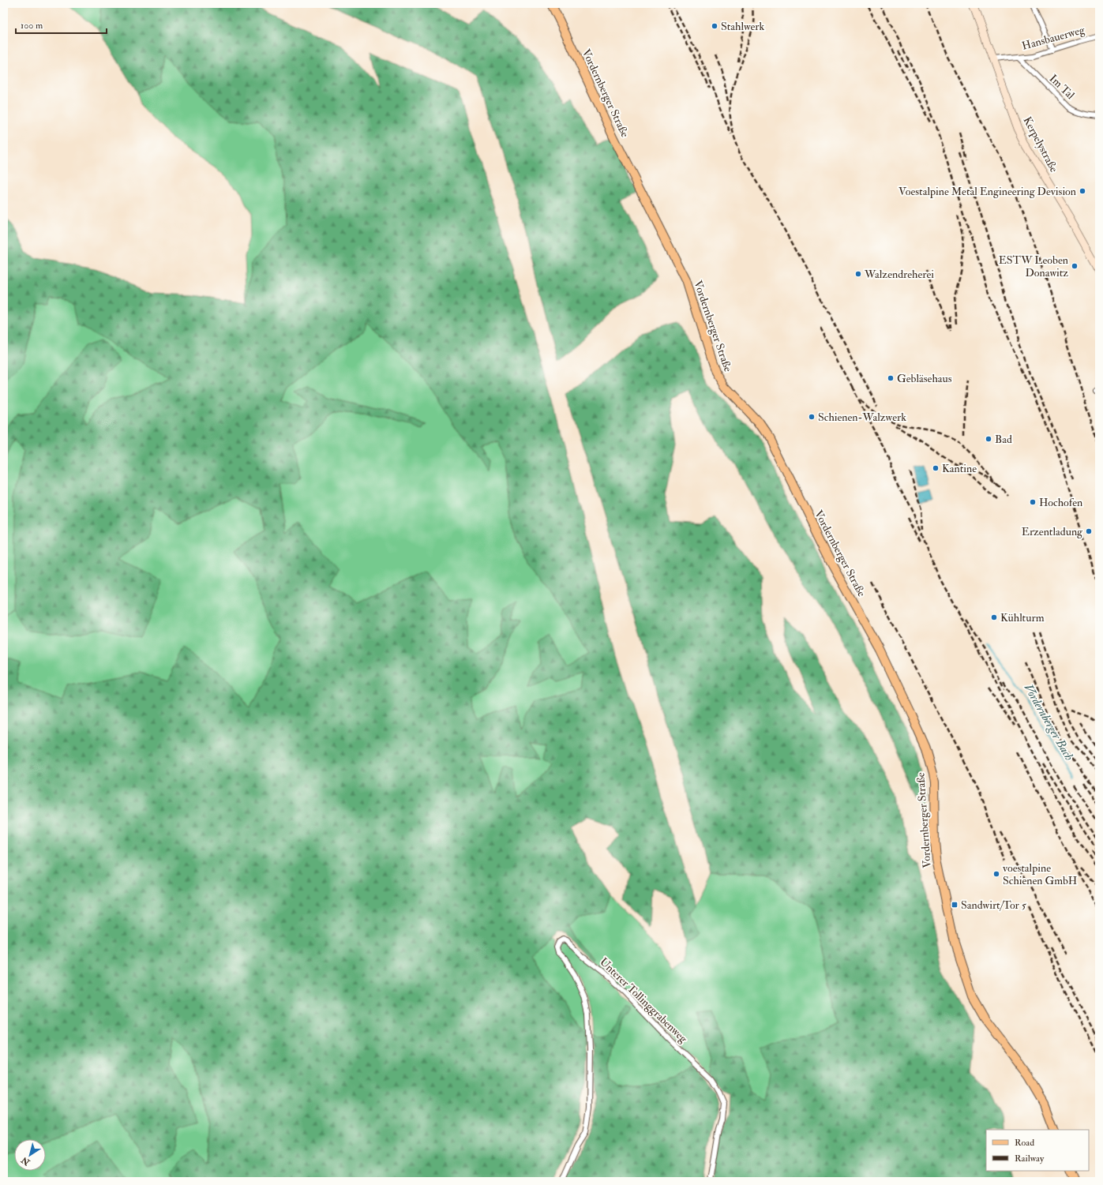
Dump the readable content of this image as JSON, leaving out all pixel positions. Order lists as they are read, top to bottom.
{
  "streets": {
    "main road": ["Vordernberger Straße", "Kerpelystraße"],
    "street": ["Hansbauerweg", "Im Tal", "Unterer Tollinggrabenweg"]
  },
  "crossings": [
    ["Hansbauerweg", "Im Tal"],
    ["Hansbauerweg", "Kerpelystraße"]
  ],
  "water": ["Vordernberger Bach"],
  "places": {
    "other": [
      "Stahlwerk",
      "Voestalpine Metal Engineering Devision",
      "ESTW Leoben Donawitz",
      "Walzendreherei",
      "Gebläsehaus",
      "Schienen-Walzwerk",
      "Bad",
      "Kantine",
      "Hochofen",
      "Erzentladung",
      "Kühlturm",
      "voestalpine Schienen GmbH"
    ],
    "transit": ["Sandwirt/Tor 5"]
  },
  "legend": ["Road", "Railway"],
  "scale_bar": "100 m",
  "north": "bottom left"
}
